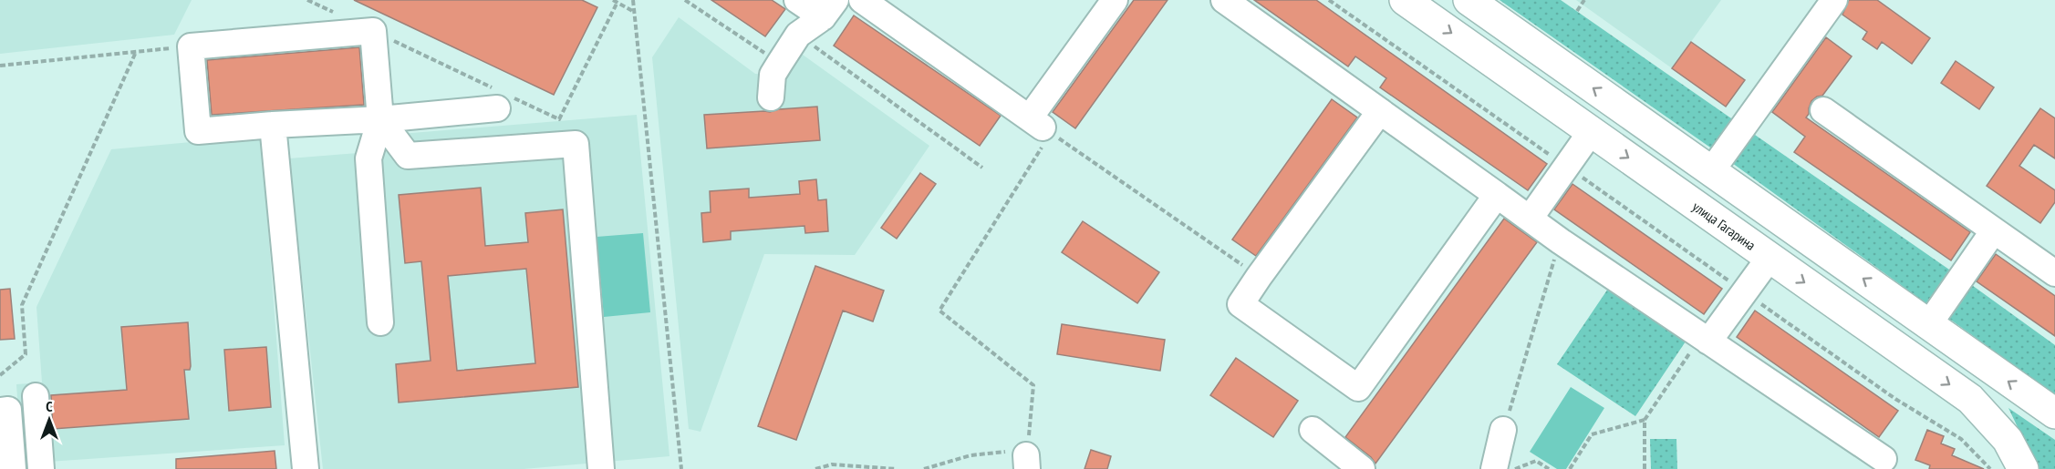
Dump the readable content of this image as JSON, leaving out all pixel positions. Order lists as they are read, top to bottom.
{
  "streets": {
    "main road": ["улица Гагарина"]
  },
  "north": "top"
}
